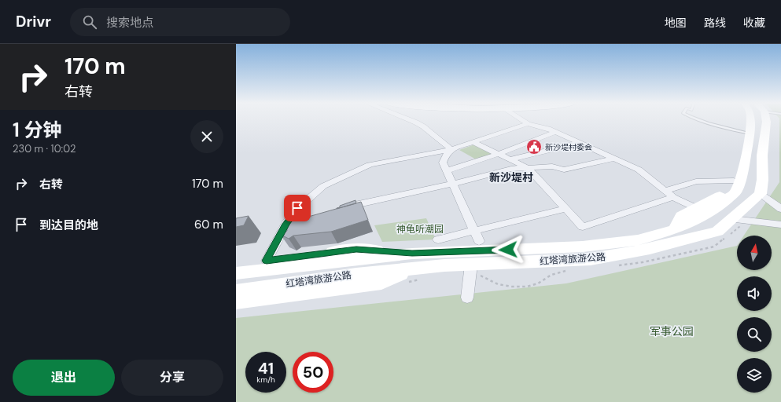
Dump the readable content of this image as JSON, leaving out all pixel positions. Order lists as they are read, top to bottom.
{
  "streets": {
    "main road": ["红塔湾旅游公路"]
  },
  "districts": ["新沙堤村"],
  "parks": ["神龟听潮园", "军事公园"],
  "places": {
    "public building": ["新沙堤村委会"]
  },
  "north": "top",
  "page": {
    "header": "Drivr",
    "search": "搜索地点",
    "nav": ["地图", "路线", "收藏"],
    "turn": ["170 m", "右转"],
    "heading": ["1 分钟", "230 m · 10:02"],
    "list": [
      {
        "name": "右转",
        "value": "170 m"
      },
      {
        "name": "到达目的地",
        "value": "60 m"
      }
    ],
    "speed": "41 km/h",
    "limit": "50",
    "buttons": ["退出", "分享"]
  }
}
